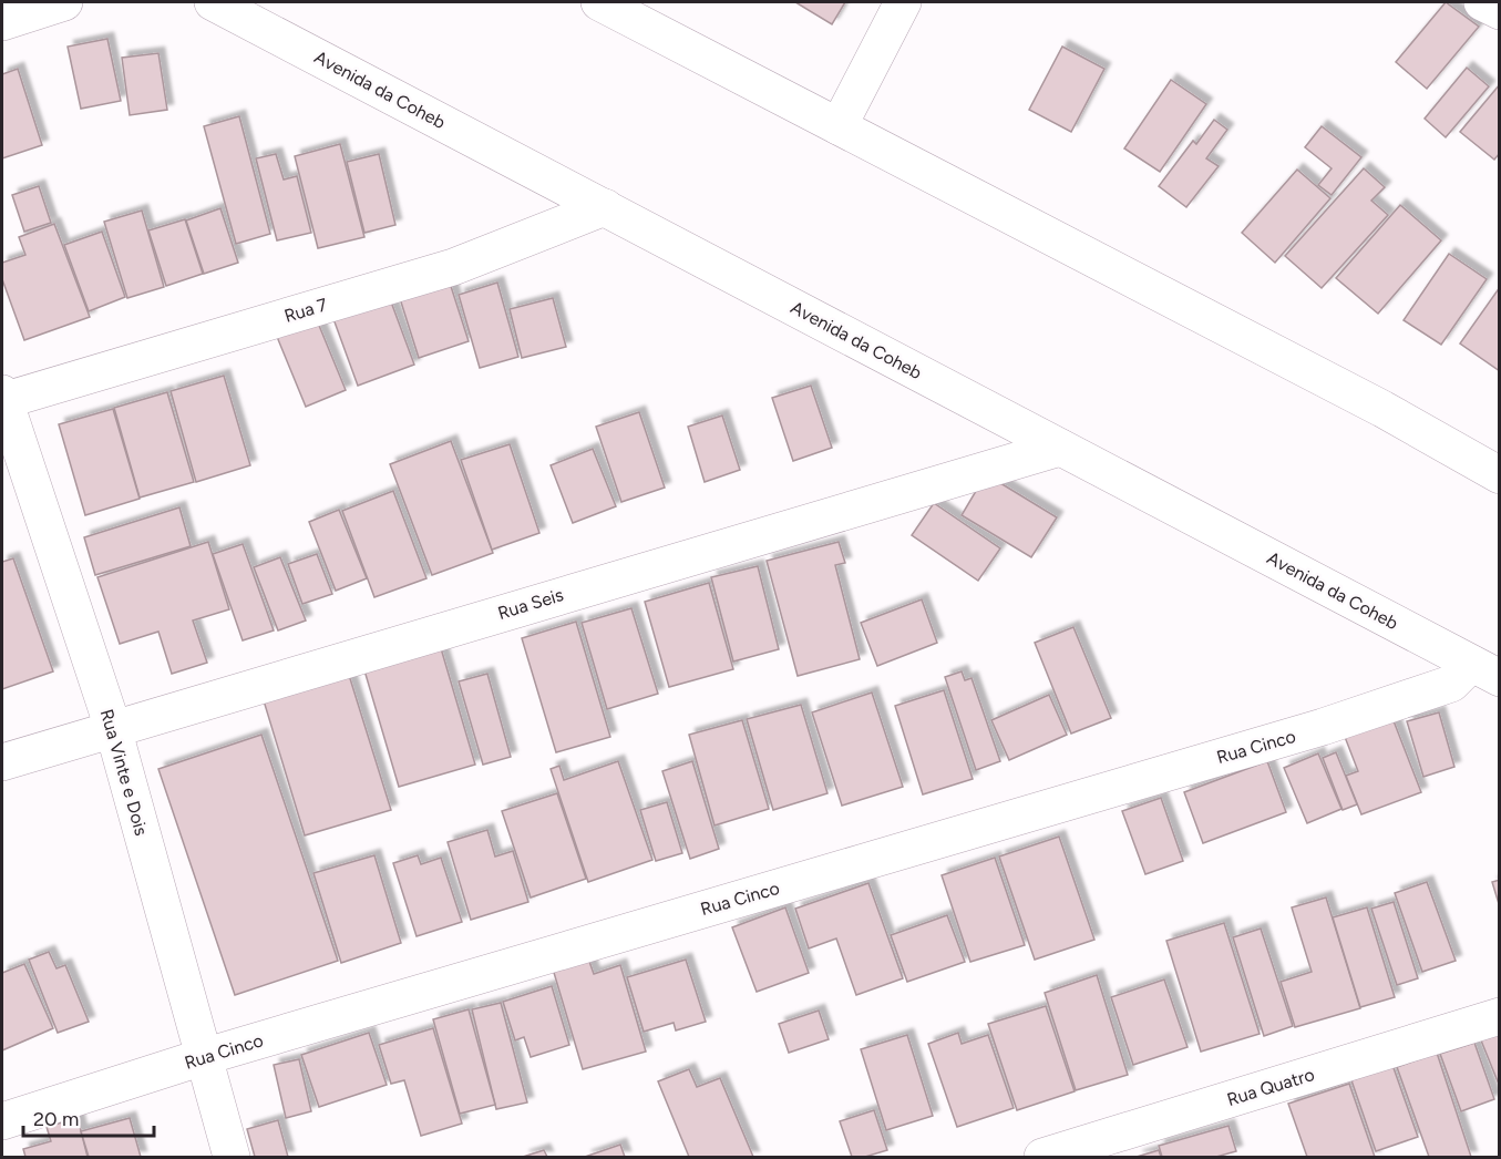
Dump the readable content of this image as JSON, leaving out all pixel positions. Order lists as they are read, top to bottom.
{
  "streets": {
    "street": [
      "Avenida da Coheb",
      "Rua 7",
      "Rua Seis",
      "Rua Cinco",
      "Rua Vinte e Dois",
      "Rua Quatro"
    ]
  },
  "crossings": [
    ["Avenida da Coheb", "Rua 7"],
    ["Avenida da Coheb", "Rua Seis"],
    ["Avenida da Coheb", "Rua Cinco"],
    ["Rua 7", "Rua Vinte e Dois"],
    ["Rua Seis", "Rua Vinte e Dois"],
    ["Rua Cinco", "Rua Vinte e Dois"]
  ],
  "scale_bar": "20 m"
}
